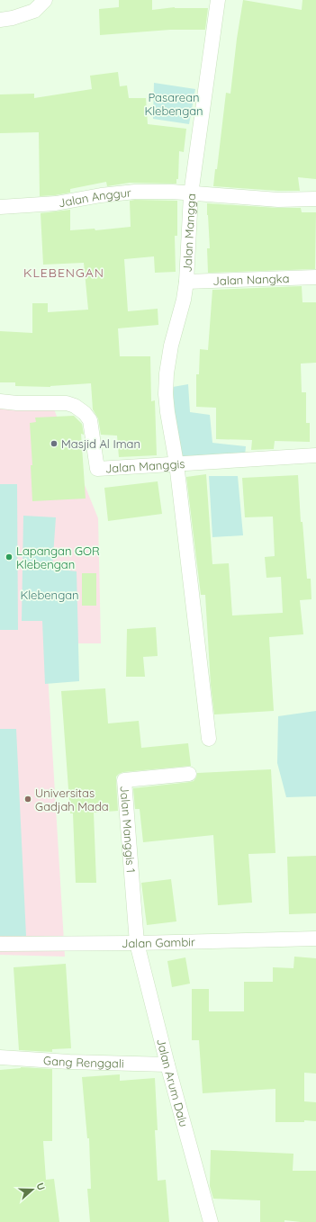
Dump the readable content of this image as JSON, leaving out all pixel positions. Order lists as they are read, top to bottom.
{
  "streets": {
    "street": [
      "Jalan Anggur",
      "Jalan Mangga",
      "Jalan Nangka",
      "Jalan Manggis",
      "Jalan Manggis 1",
      "Jalan Gambir",
      "Gang Renggali",
      "Jalan Arum Dalu"
    ]
  },
  "crossings": [
    ["Jalan Anggur", "Jalan Mangga"],
    ["Jalan Mangga", "Jalan Nangka"],
    ["Jalan Mangga", "Jalan Manggis"],
    ["Jalan Manggis 1", "Jalan Gambir"],
    ["Jalan Manggis 1", "Jalan Arum Dalu"],
    ["Jalan Gambir", "Jalan Arum Dalu"],
    ["Gang Renggali", "Jalan Arum Dalu"]
  ],
  "districts": ["KLEBENGAN"],
  "parks": ["Pasarean Klebengan", "Klebengan"],
  "places": ["Masjid Al Iman", "Lapangan GOR Klebengan", "Universitas Gadjah Mada"],
  "north": "right"
}
